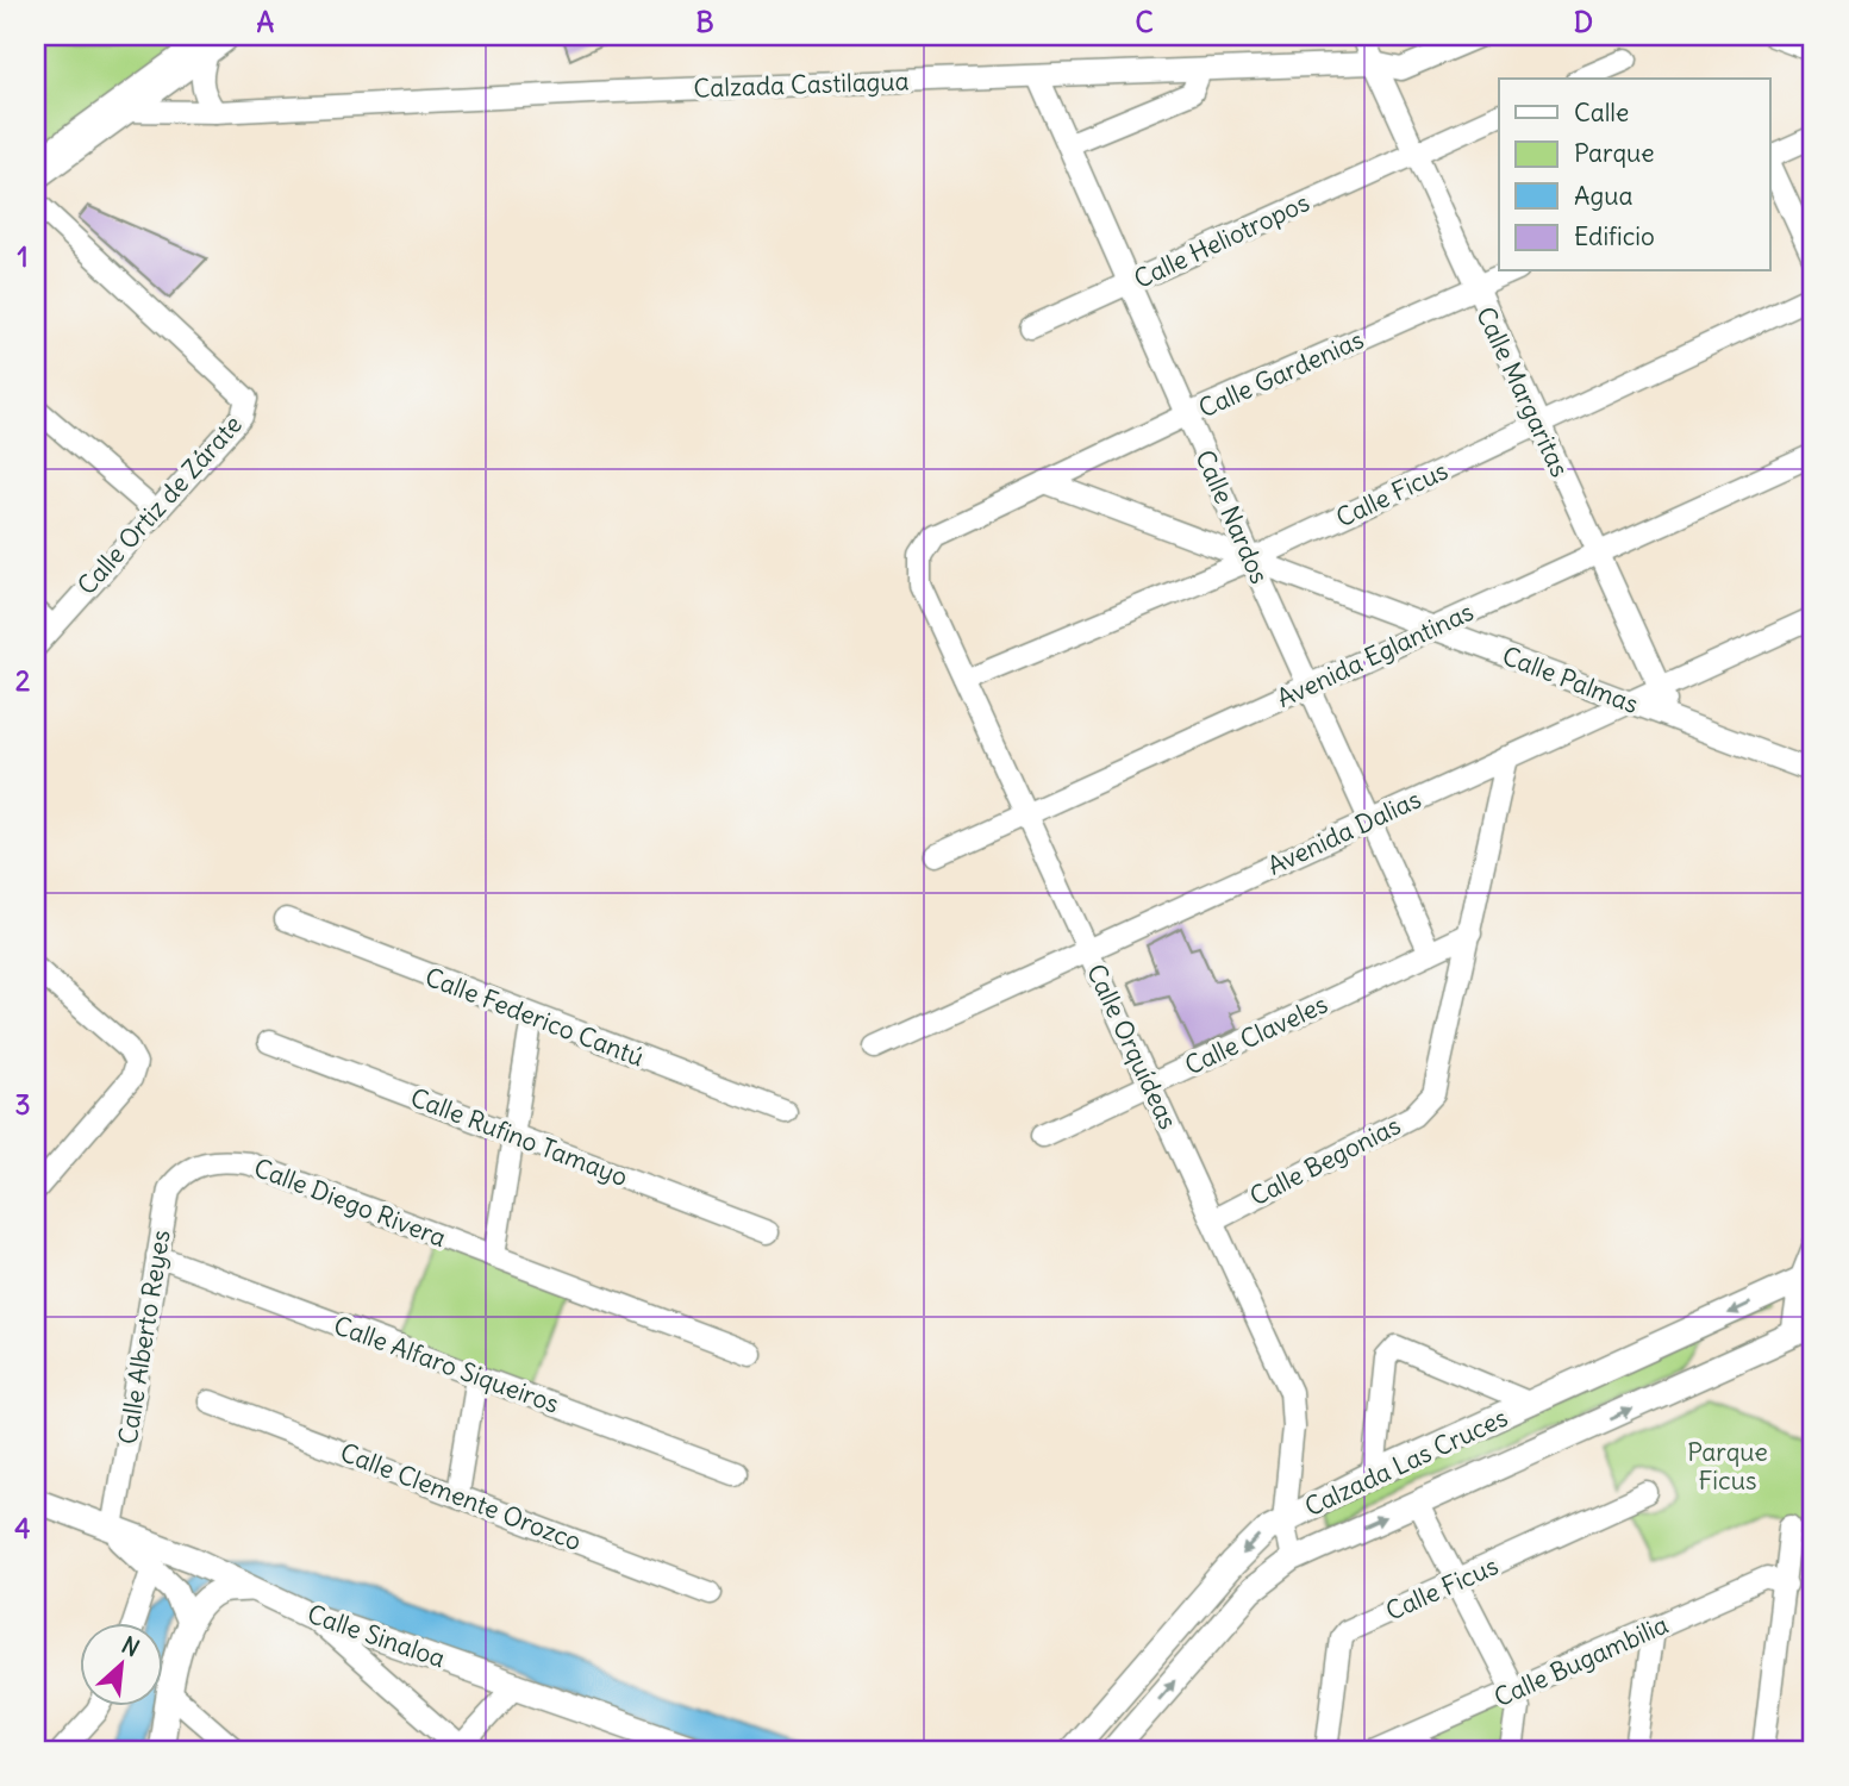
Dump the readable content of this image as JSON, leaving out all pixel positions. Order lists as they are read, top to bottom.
{
  "streets": {
    "street": [
      "Calzada Castilagua",
      "Calle Heliotropos",
      "Calle Gardenias",
      "Calle Margaritas",
      "Calle Ficus",
      "Calle Ortiz de Zárate",
      "Calle Nardos",
      "Avenida Eglantinas",
      "Calle Palmas",
      "Avenida Dalias",
      "Calle Federico Cantú",
      "Calle Claveles",
      "Calle Orquídeas",
      "Calle Rufino Tamayo",
      "Calle Begonias",
      "Calle Diego Rivera",
      "Calle Alberto Reyes",
      "Calle Alfaro Siqueiros",
      "Calzada Las Cruces",
      "Calle Clemente Orozco",
      "Calle Sinaloa",
      "Calle Bugambilia"
    ]
  },
  "crossings": [
    ["Calzada Castilagua", "Calle Margaritas"],
    ["Calzada Castilagua", "Calle Nardos"],
    ["Calle Heliotropos", "Calle Margaritas"],
    ["Calle Heliotropos", "Calle Nardos"],
    ["Calle Gardenias", "Calle Margaritas"],
    ["Calle Gardenias", "Calle Nardos"],
    ["Calle Gardenias", "Calle Palmas"],
    ["Calle Gardenias", "Calle Orquídeas"],
    ["Calle Margaritas", "Calle Ficus"],
    ["Calle Margaritas", "Avenida Eglantinas"],
    ["Calle Margaritas", "Calle Palmas"],
    ["Calle Margaritas", "Avenida Dalias"],
    ["Calle Ficus", "Calle Nardos"],
    ["Calle Ficus", "Calle Palmas"],
    ["Calle Ficus", "Calle Orquídeas"],
    ["Calle Nardos", "Avenida Eglantinas"],
    ["Calle Nardos", "Calle Palmas"],
    ["Calle Nardos", "Avenida Dalias"],
    ["Calle Nardos", "Calle Claveles"],
    ["Avenida Eglantinas", "Calle Palmas"],
    ["Avenida Eglantinas", "Calle Orquídeas"],
    ["Calle Palmas", "Avenida Dalias"],
    ["Avenida Dalias", "Calle Orquídeas"],
    ["Calle Claveles", "Calle Orquídeas"],
    ["Calle Claveles", "Calle Begonias"],
    ["Calle Orquídeas", "Calle Begonias"],
    ["Calle Orquídeas", "Calzada Las Cruces"],
    ["Calle Diego Rivera", "Calle Alberto Reyes"],
    ["Calle Alberto Reyes", "Calle Alfaro Siqueiros"],
    ["Calle Alberto Reyes", "Calle Sinaloa"]
  ],
  "parks": ["Parque Ficus"],
  "legend": [
    "Calle",
    "Parque",
    "Agua",
    "Edificio"
  ],
  "north": "top right",
  "grid": {
    "columns": [
      "A",
      "B",
      "C",
      "D"
    ],
    "rows": [
      "1",
      "2",
      "3",
      "4"
    ]
  }
}
